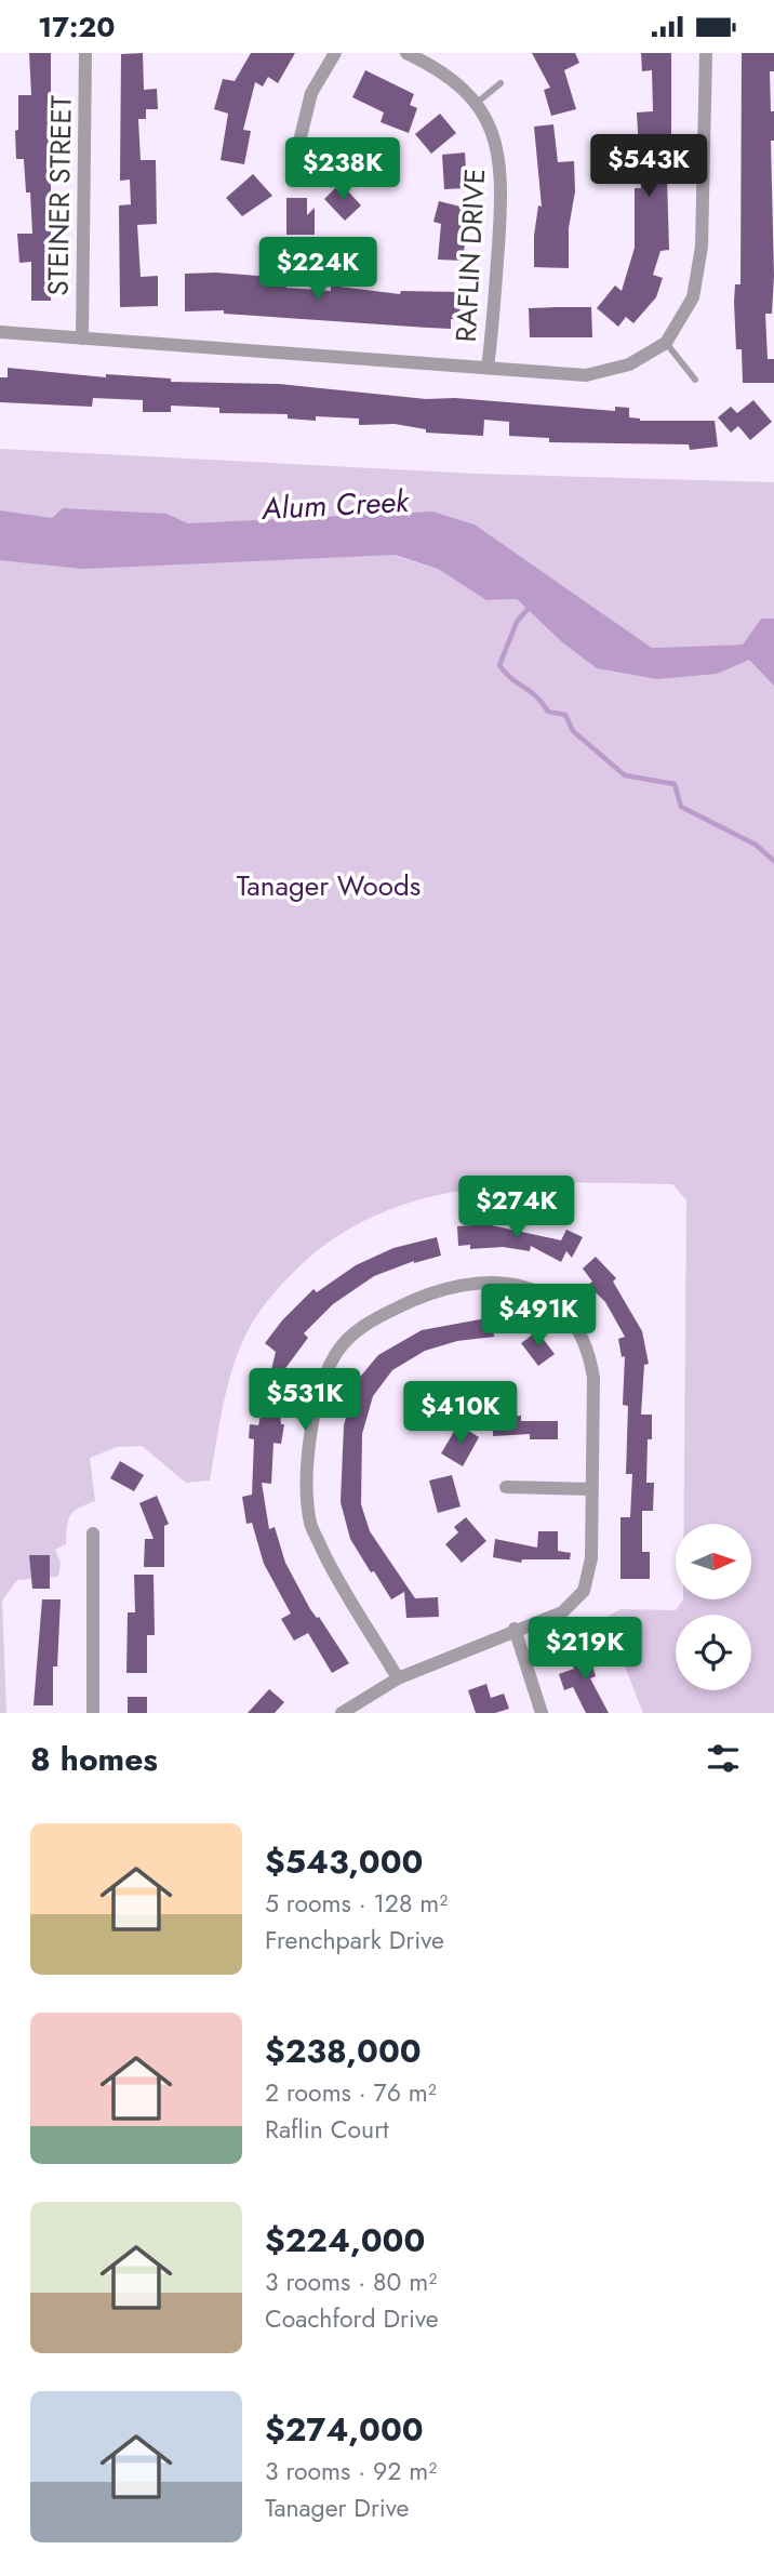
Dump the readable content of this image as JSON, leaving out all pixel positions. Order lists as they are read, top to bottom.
{
  "streets": {
    "street": ["STEINER STREET", "RAFLIN DRIVE"]
  },
  "water": ["Alum Creek"],
  "parks": ["Tanager Woods"],
  "north": "right",
  "page": {
    "status": "17:20",
    "price": [
      "$543K",
      "$238K",
      "$224K",
      "$274K",
      "$491K",
      "$531K",
      "$410K",
      "$219K"
    ],
    "heading": "8 homes",
    "list": [
      {
        "name": "$543,000",
        "note": "5 rooms · 128 m² · Frenchpark Drive"
      },
      {
        "name": "$238,000",
        "note": "2 rooms · 76 m² · Raflin Court"
      },
      {
        "name": "$224,000",
        "note": "3 rooms · 80 m² · Coachford Drive"
      },
      {
        "name": "$274,000",
        "note": "3 rooms · 92 m² · Tanager Drive"
      }
    ]
  }
}
